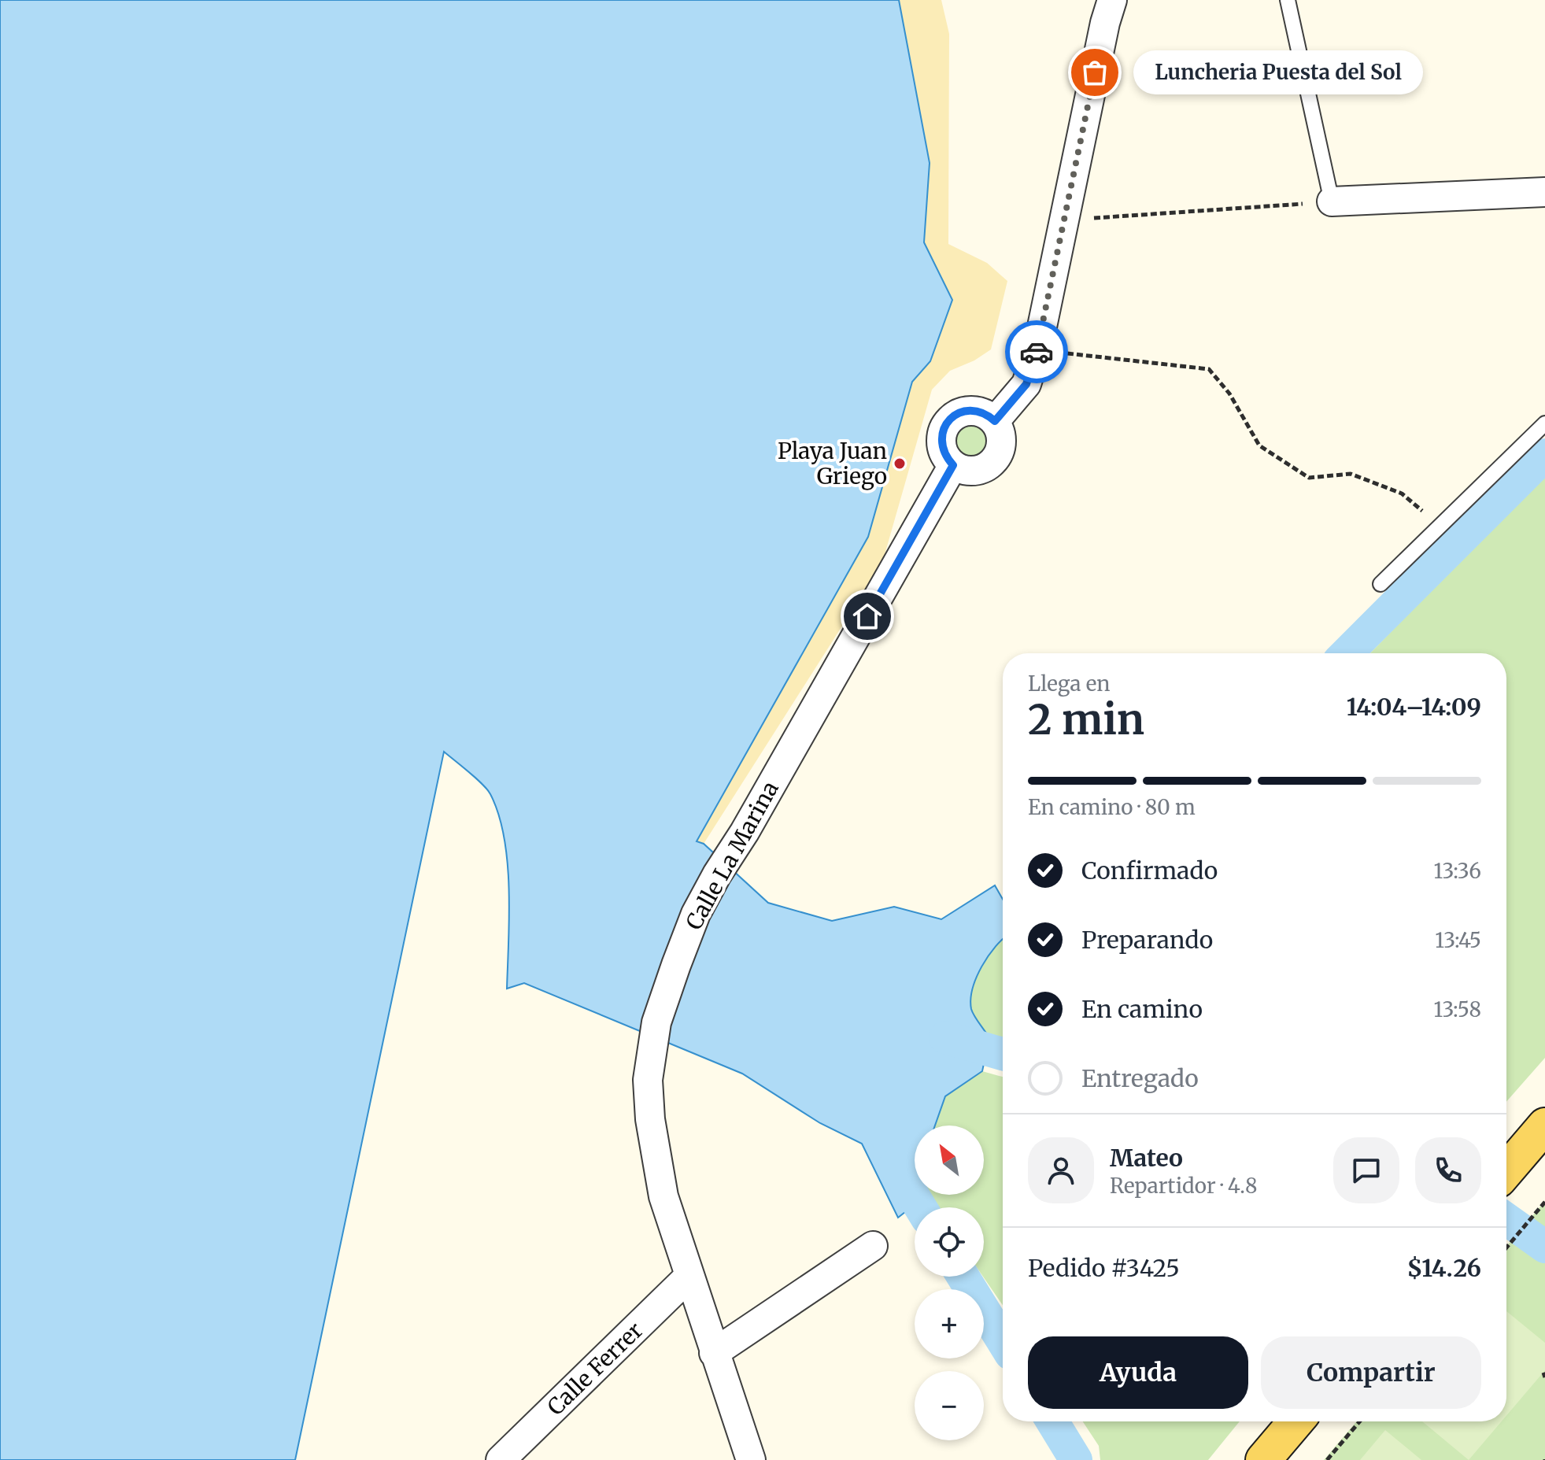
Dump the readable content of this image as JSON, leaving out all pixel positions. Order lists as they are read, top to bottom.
{
  "streets": {
    "street": ["Calle La Marina", "Calle Ferrer"]
  },
  "crossings": [
    ["Calle La Marina", "Calle Ferrer"]
  ],
  "places": ["Luncheria Puesta del Sol", "Playa Juan Griego"],
  "north": "top left",
  "page": {
    "bubble": "Luncheria Puesta del Sol",
    "heading": ["2 min", "Llega en", "14:04–14:09"],
    "panel": [
      "Mateo",
      "Repartidor · 4.8",
      "Pedido #3425",
      "$14.26"
    ],
    "bar": "En camino · 80 m",
    "list": [
      ["Confirmado", "13:36"],
      ["Preparando", "13:45"],
      ["En camino", "13:58"],
      "Entregado"
    ],
    "map_buttons": ["+", "−"],
    "buttons": ["Ayuda", "Compartir"]
  }
}
